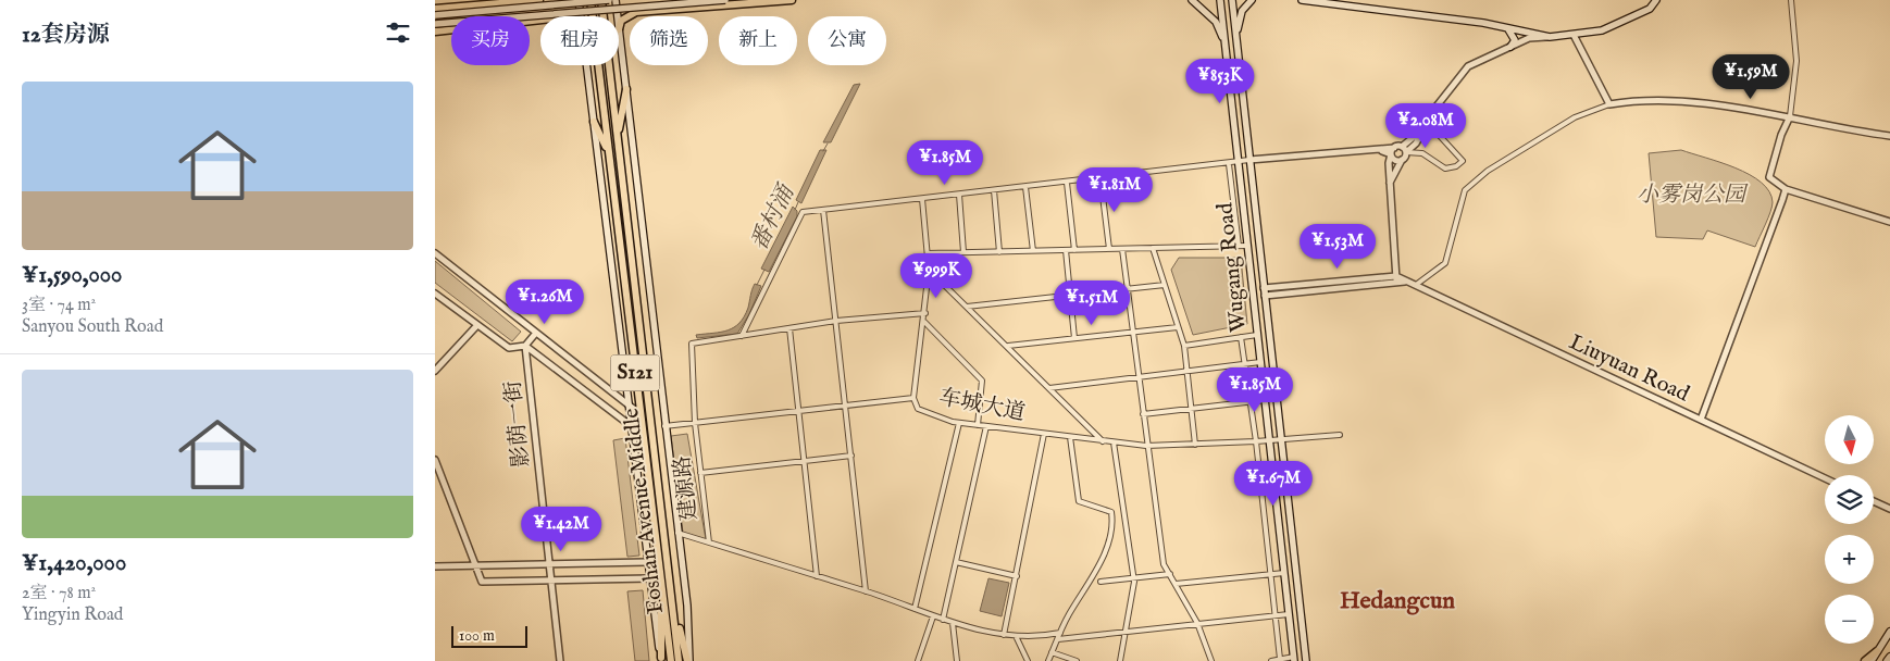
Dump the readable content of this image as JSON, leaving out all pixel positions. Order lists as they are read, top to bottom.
{
  "streets": {
    "main road": ["Wugang Road", "S121", "Foshan Avenue Middle"],
    "street": [
      "Liuyuan Road",
      "车城大道",
      "影荫一街",
      "建源路"
    ]
  },
  "crossings": [
    ["Wugang Road", "车城大道"],
    ["车城大道", "建源路"]
  ],
  "districts": ["Hedangcun"],
  "water": ["番村涌"],
  "parks": ["小雾岗公园"],
  "scale_bar": "100 m",
  "north": "bottom",
  "page": {
    "heading": "12套房源",
    "chip": [
      "买房",
      "租房",
      "筛选",
      "新上",
      "公寓"
    ],
    "price": [
      "¥1.59M",
      "¥853K",
      "¥2.08M",
      "¥1.85M",
      "¥1.81M",
      "¥1.53M",
      "¥999K",
      "¥1.26M",
      "¥1.51M",
      "¥1.85M",
      "¥1.67M",
      "¥1.42M"
    ],
    "list": [
      {
        "name": "¥1,590,000",
        "note": "3室 · 74 m² · Sanyou South Road"
      },
      {
        "name": "¥1,420,000",
        "note": "2室 · 78 m² · Yingyin Road"
      }
    ],
    "map_buttons": ["+", "−"],
    "scale": "100 m"
  }
}
